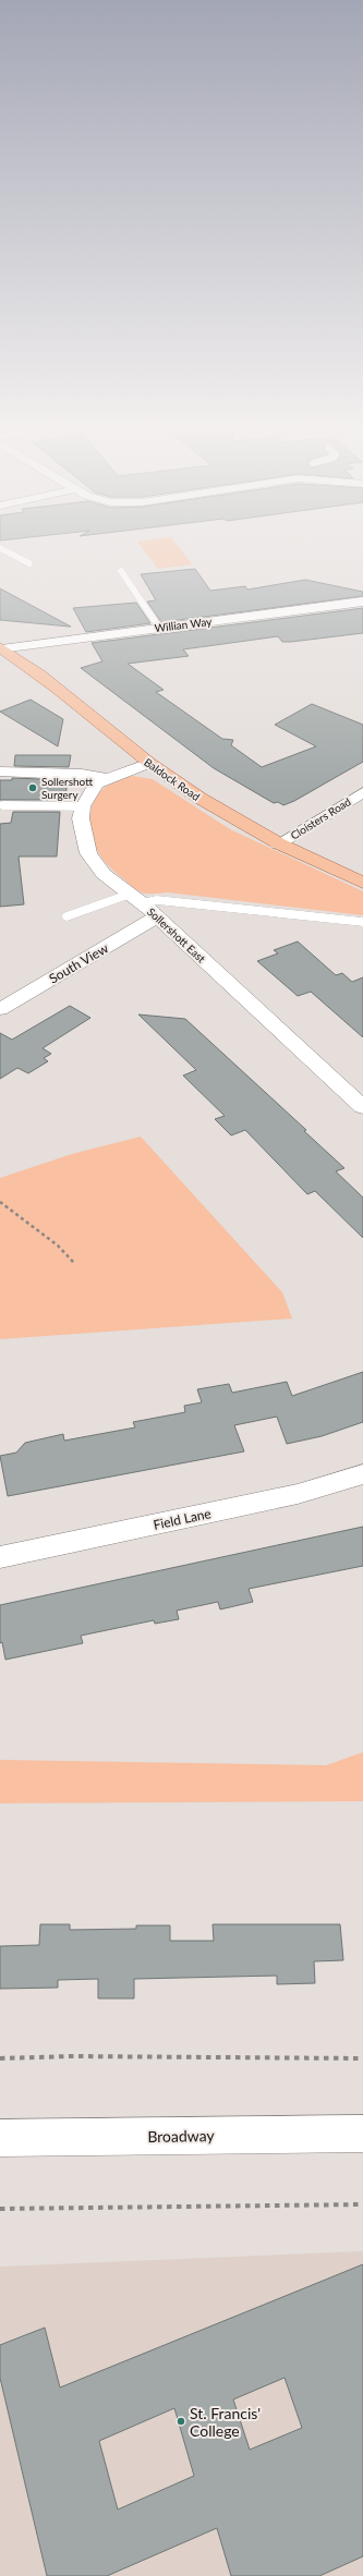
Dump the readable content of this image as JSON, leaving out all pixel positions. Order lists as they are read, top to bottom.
{
  "streets": {
    "main road": ["Baldock Road"],
    "street": [
      "Willian Way",
      "Cloisters Road",
      "Sollershott East",
      "South View",
      "Field Lane",
      "Broadway"
    ]
  },
  "crossings": [
    ["Willian Way", "Baldock Road"],
    ["Baldock Road", "Cloisters Road"],
    ["Baldock Road", "Sollershott East"],
    ["Sollershott East", "South View"]
  ],
  "places": ["Sollershott Surgery", "St. Francis' College"]
}
